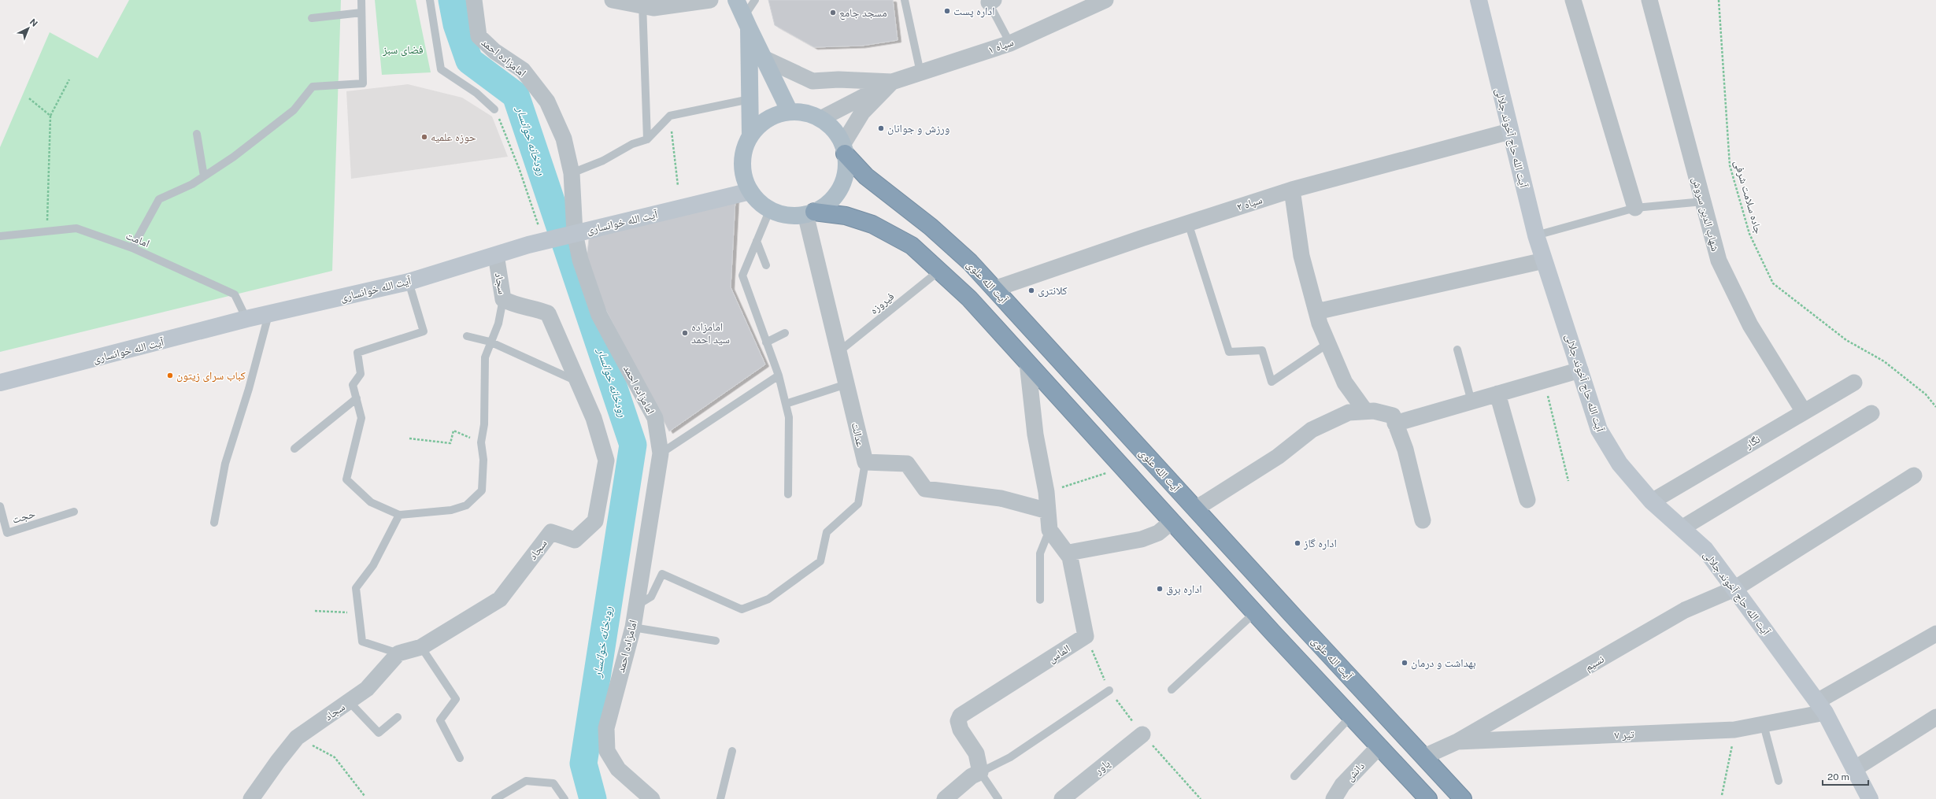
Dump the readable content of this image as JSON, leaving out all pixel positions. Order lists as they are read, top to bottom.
{
  "streets": {
    "highway": ["آیت الله علوی"],
    "street": [
      "سپاه ۱",
      "امامزاده احمد",
      "آیت الله حاج آخوند جلالی",
      "سپاه ۲",
      "شهاب الدین سروش",
      "آیت الله خوانساری",
      "سجاد",
      "عدالت",
      "نگار",
      "الماس",
      "نسیم",
      "۷ تیر",
      "پاور",
      "دانش"
    ],
    "lane": ["امامت", "فیروزه", "حجت"],
    "path": ["جاده سلامت شرفی"]
  },
  "crossings": [
    ["امامزاده احمد", "آیت الله خوانساری"],
    ["آیت الله حاج آخوند جلالی", "سپاه ۲"],
    ["آیت الله حاج آخوند جلالی", "نگار"],
    ["آیت الله حاج آخوند جلالی", "نسیم"],
    ["آیت الله حاج آخوند جلالی", "۷ تیر"],
    ["سپاه ۲", "آیت الله علوی"],
    ["شهاب الدین سروش", "نگار"],
    ["آیت الله خوانساری", "امامت"],
    ["آیت الله خوانساری", "آیت الله علوی"],
    ["آیت الله خوانساری", "سجاد"],
    ["آیت الله خوانساری", "عدالت"],
    ["آیت الله علوی", "عدالت"],
    ["آیت الله علوی", "۷ تیر"],
    ["فیروزه", "عدالت"],
    ["نسیم", "۷ تیر"]
  ],
  "water": ["رودخانه خوانسار"],
  "parks": ["فضای سبز"],
  "places": [
    "اداره پست",
    "مسجد جامع",
    "ورزش و جوانان",
    "حوزه علمیه",
    "کلانتری",
    "امامزاده سید احمد",
    "کباب سرای زیتون",
    "اداره گاز",
    "اداره برق",
    "بهداشت و درمان"
  ],
  "scale_bar": "20 m",
  "north": "top right"
}
